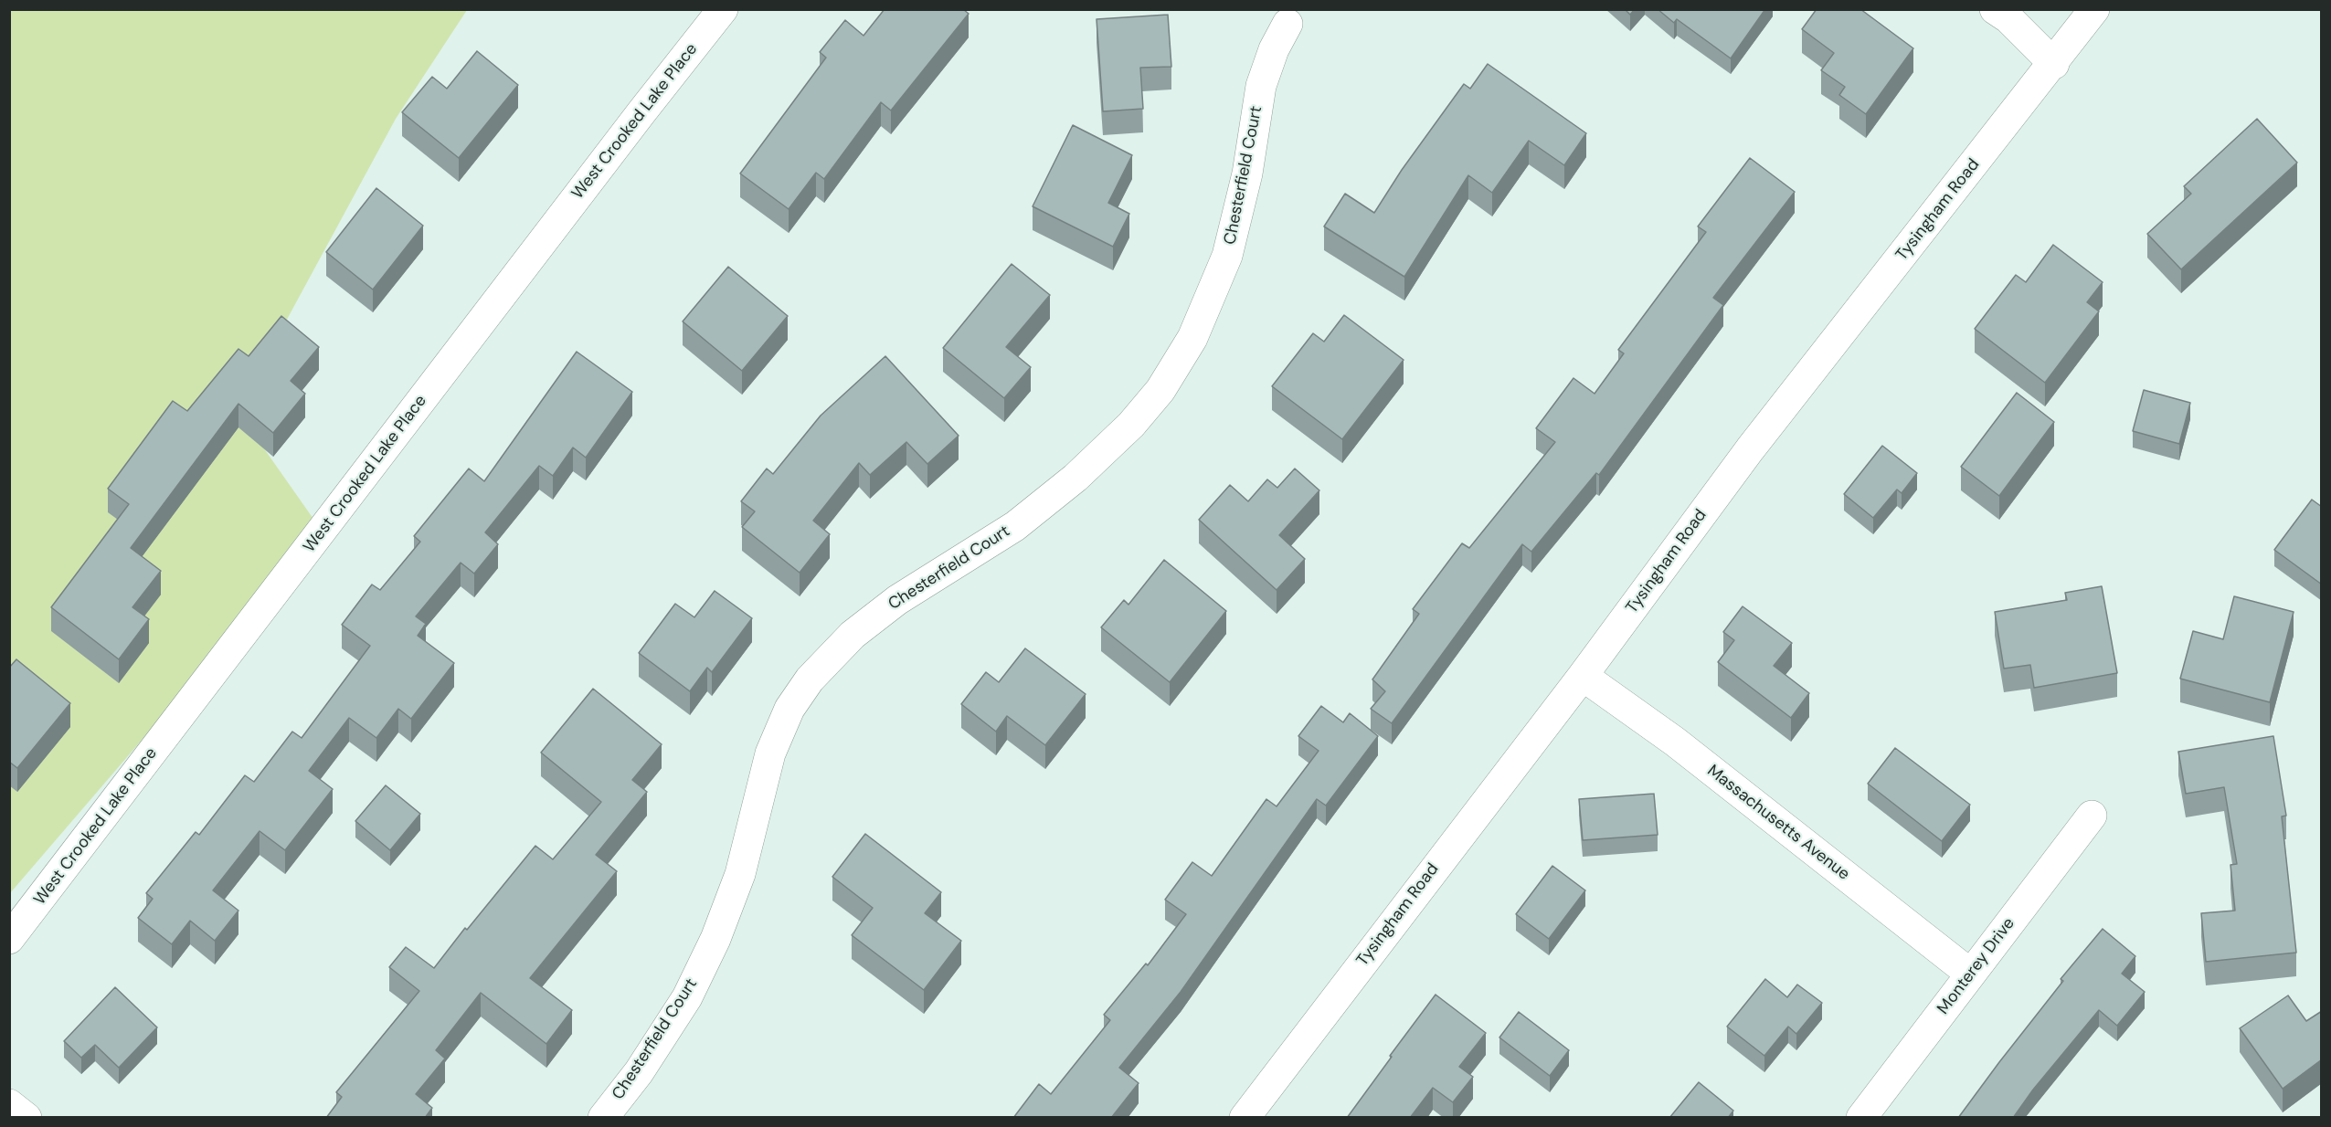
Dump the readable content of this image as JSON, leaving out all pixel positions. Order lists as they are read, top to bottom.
{
  "streets": {
    "street": [
      "West Crooked Lake Place",
      "Chesterfield Court",
      "Tysingham Road",
      "Massachusetts Avenue",
      "Monterey Drive"
    ]
  },
  "crossings": [
    ["Tysingham Road", "Massachusetts Avenue"],
    ["Massachusetts Avenue", "Monterey Drive"]
  ]
}
